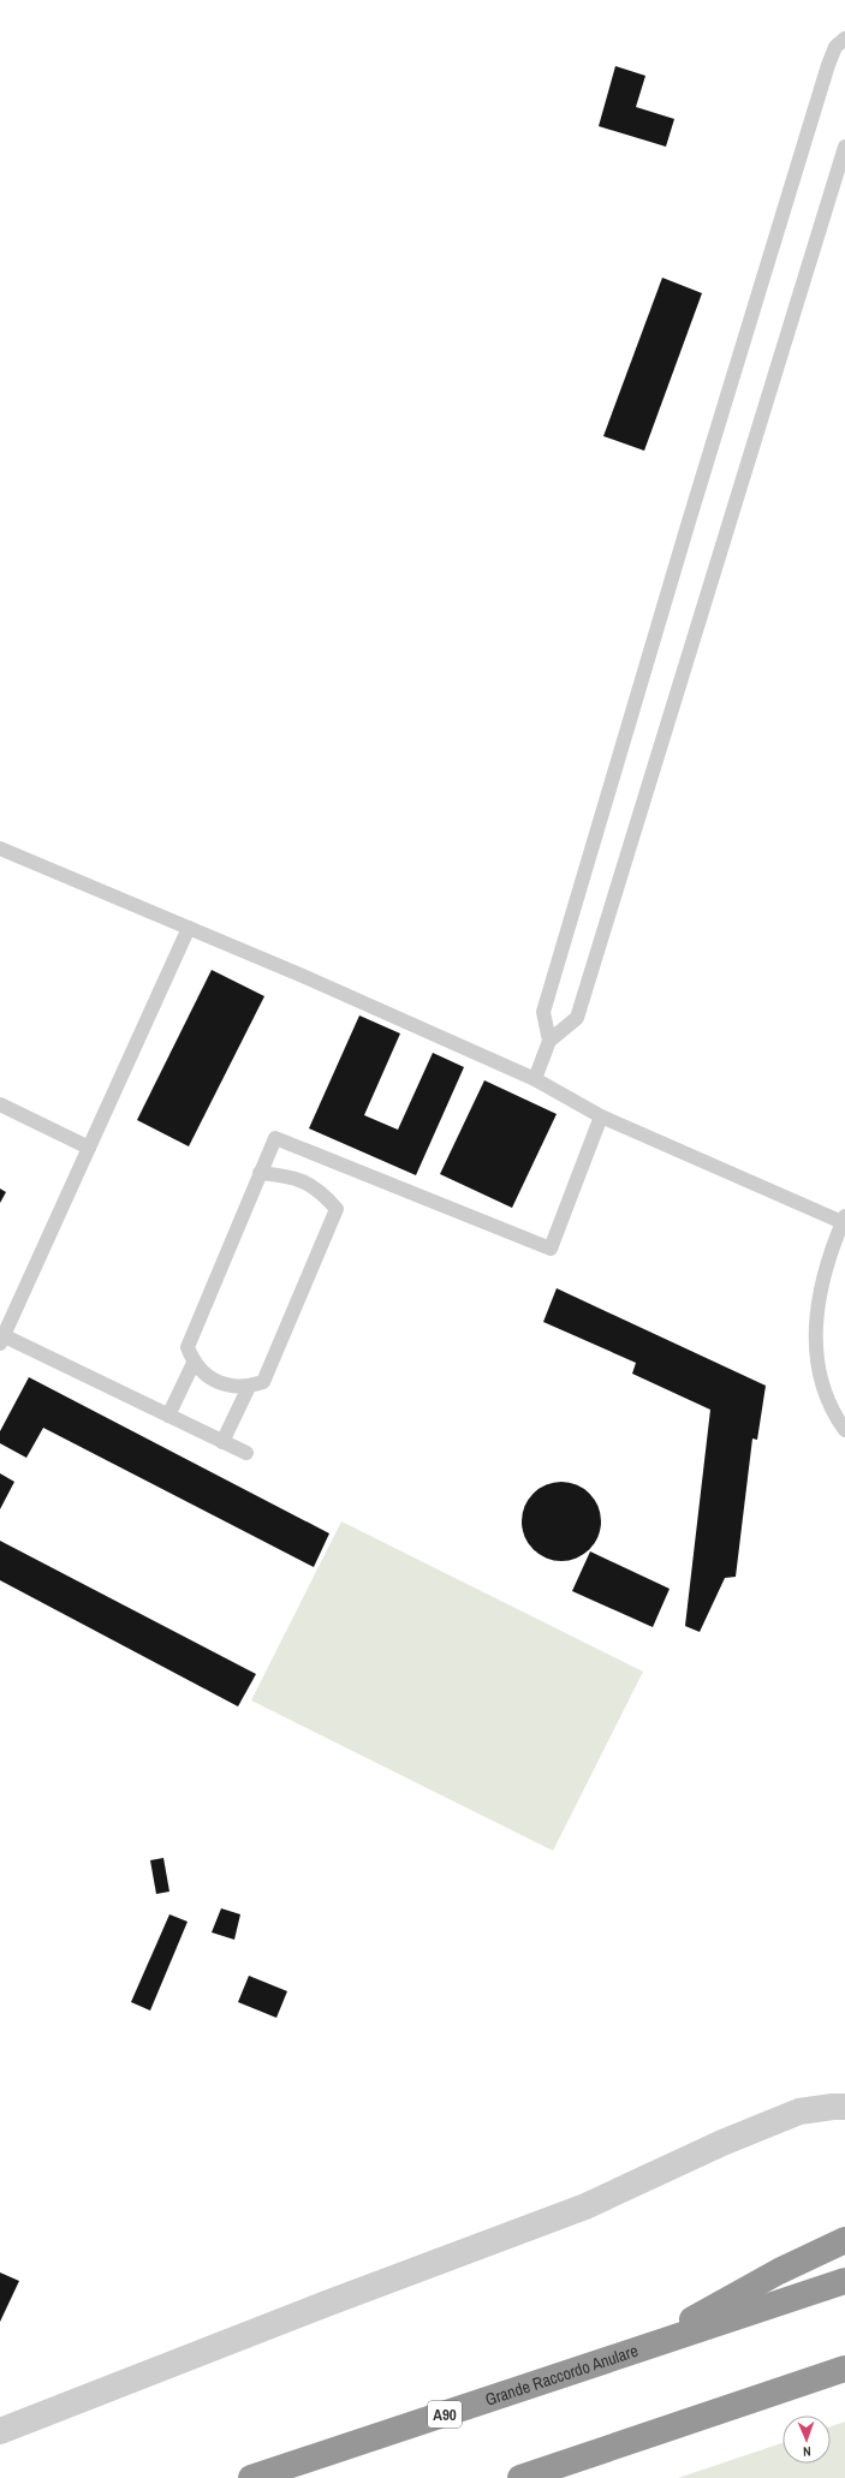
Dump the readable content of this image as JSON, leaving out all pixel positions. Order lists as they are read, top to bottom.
{
  "streets": {
    "highway": ["Grande Raccordo Anulare", "A90"]
  },
  "north": "bottom"
}
